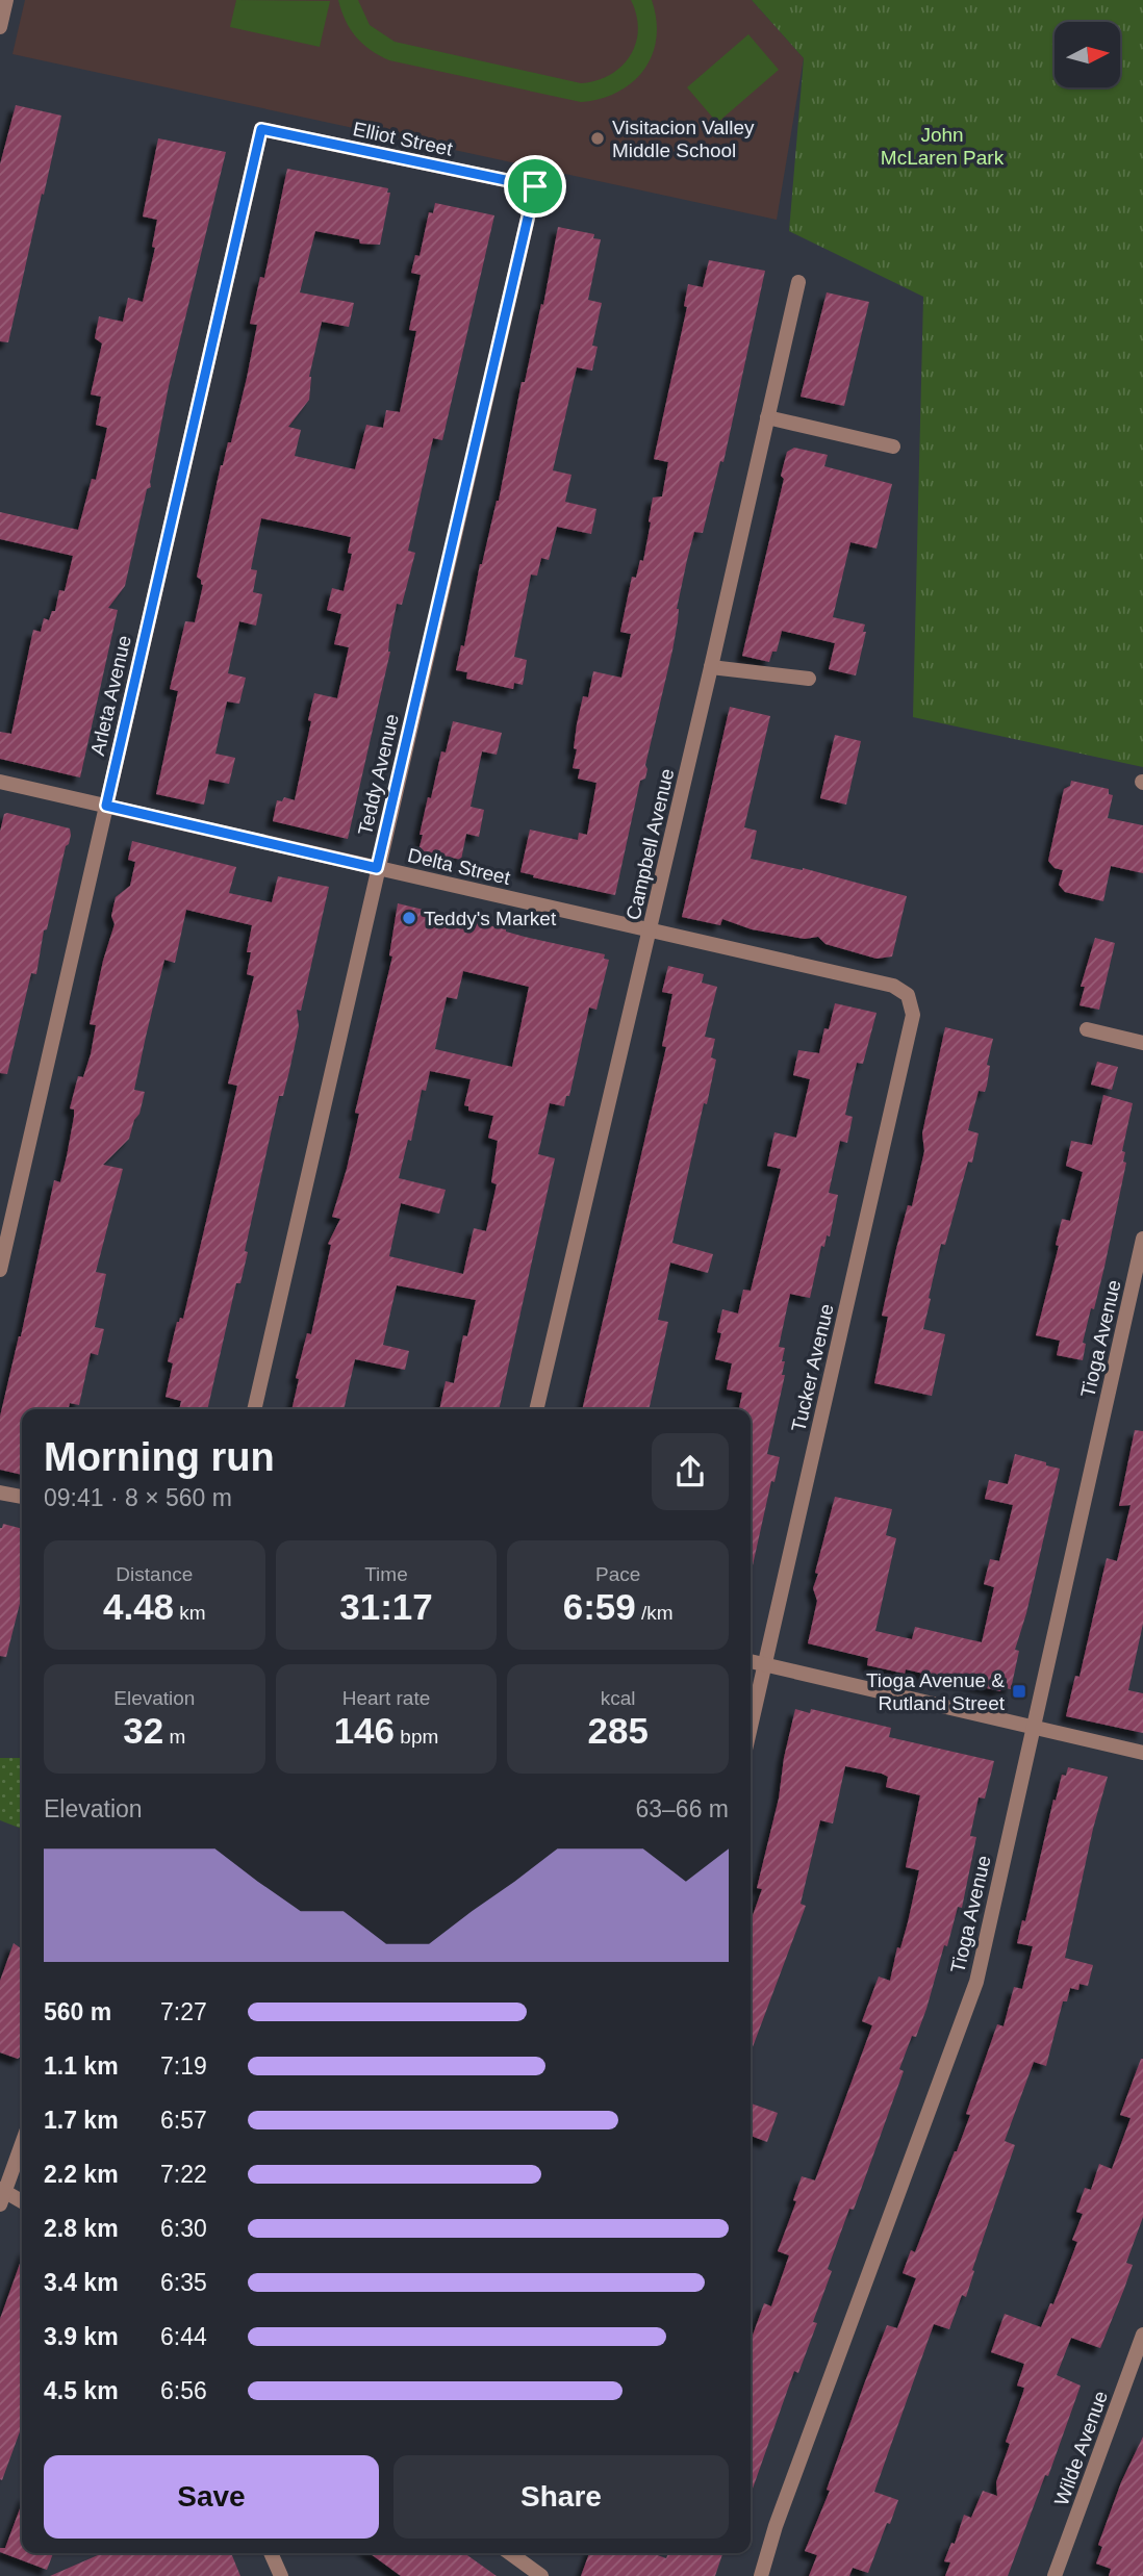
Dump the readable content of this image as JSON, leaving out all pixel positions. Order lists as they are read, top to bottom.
{
  "streets": {
    "street": [
      "Elliot Street",
      "Arleta Avenue",
      "Teddy Avenue",
      "Campbell Avenue",
      "Delta Street",
      "Tioga Avenue",
      "Tucker Avenue",
      "Wilde Avenue"
    ]
  },
  "crossings": [
    ["Elliot Street", "Arleta Avenue"],
    ["Elliot Street", "Teddy Avenue"],
    ["Arleta Avenue", "Delta Street"],
    ["Teddy Avenue", "Delta Street"],
    ["Campbell Avenue", "Delta Street"],
    ["Delta Street", "Tucker Avenue"]
  ],
  "parks": ["John McLaren Park"],
  "places": {
    "other": ["Visitacion Valley Middle School", "Teddy's Market"],
    "transit": ["Tioga Avenue & Rutland Street"]
  },
  "north": "right",
  "page": {
    "heading": ["Morning run", "09:41 · 8 × 560 m"],
    "stats": [
      ["Distance", "4.48 km"],
      ["Time", "31:17"],
      ["Pace", "6:59 /km"],
      ["Elevation", "32 m"],
      ["Heart rate", "146 bpm"],
      ["kcal", "285"]
    ],
    "chart": ["Elevation", "63–66 m"],
    "list": [
      {
        "name": "560 m",
        "note": "7:27"
      },
      {
        "name": "1.1 km",
        "note": "7:19"
      },
      {
        "name": "1.7 km",
        "note": "6:57"
      },
      {
        "name": "2.2 km",
        "note": "7:22"
      },
      {
        "name": "2.8 km",
        "note": "6:30"
      },
      {
        "name": "3.4 km",
        "note": "6:35"
      },
      {
        "name": "3.9 km",
        "note": "6:44"
      },
      {
        "name": "4.5 km",
        "note": "6:56"
      }
    ],
    "buttons": ["Save", "Share"]
  }
}
